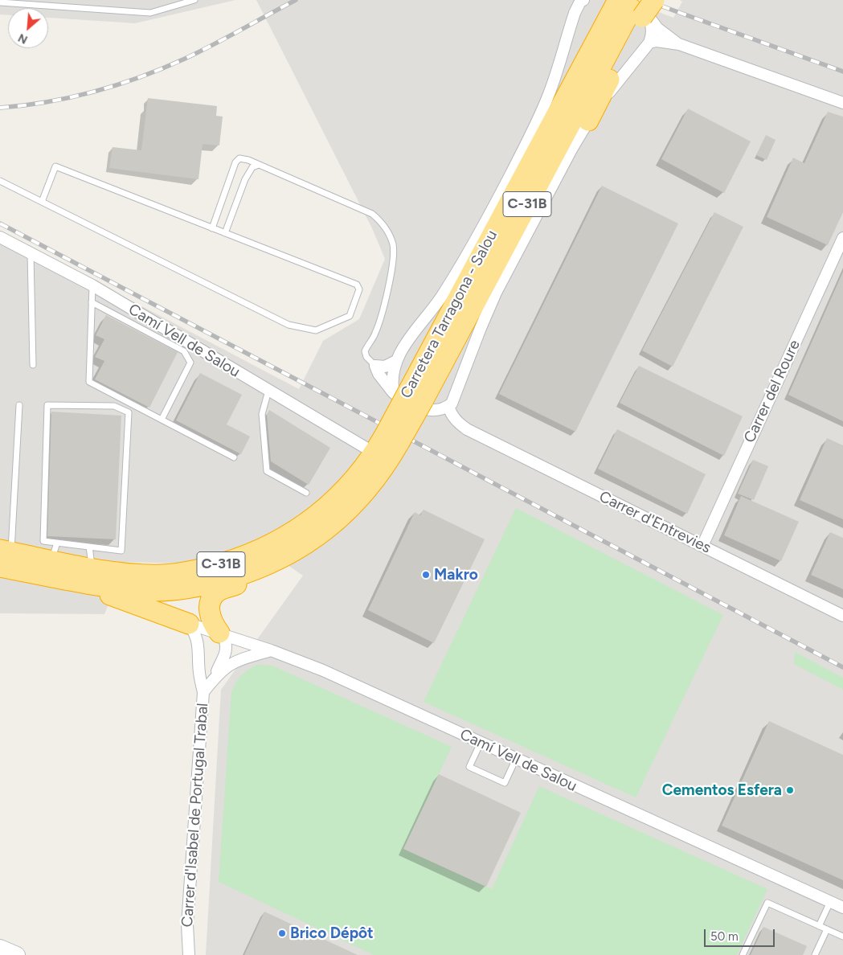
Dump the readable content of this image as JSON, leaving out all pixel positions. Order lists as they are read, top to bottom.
{
  "streets": {
    "highway": ["C-31B", "Carretera Tarragona - Salou"],
    "street": [
      "Camí Vell de Salou",
      "Carrer del Roure",
      "Carrer d'Entrevies",
      "Carrer d'Isabel de Portugal Trabal"
    ]
  },
  "crossings": [
    ["C-31B", "Carretera Tarragona - Salou"],
    ["C-31B", "Carrer d'Entrevies"],
    ["Carretera Tarragona - Salou", "Camí Vell de Salou"],
    ["Carretera Tarragona - Salou", "Carrer d'Entrevies"],
    ["Camí Vell de Salou", "Carrer d'Isabel de Portugal Trabal"],
    ["Carrer del Roure", "Carrer d'Entrevies"]
  ],
  "places": ["Makro", "Cementos Esfera", "Brico Dépôt"],
  "scale_bar": "50 m",
  "north": "bottom left"
}
